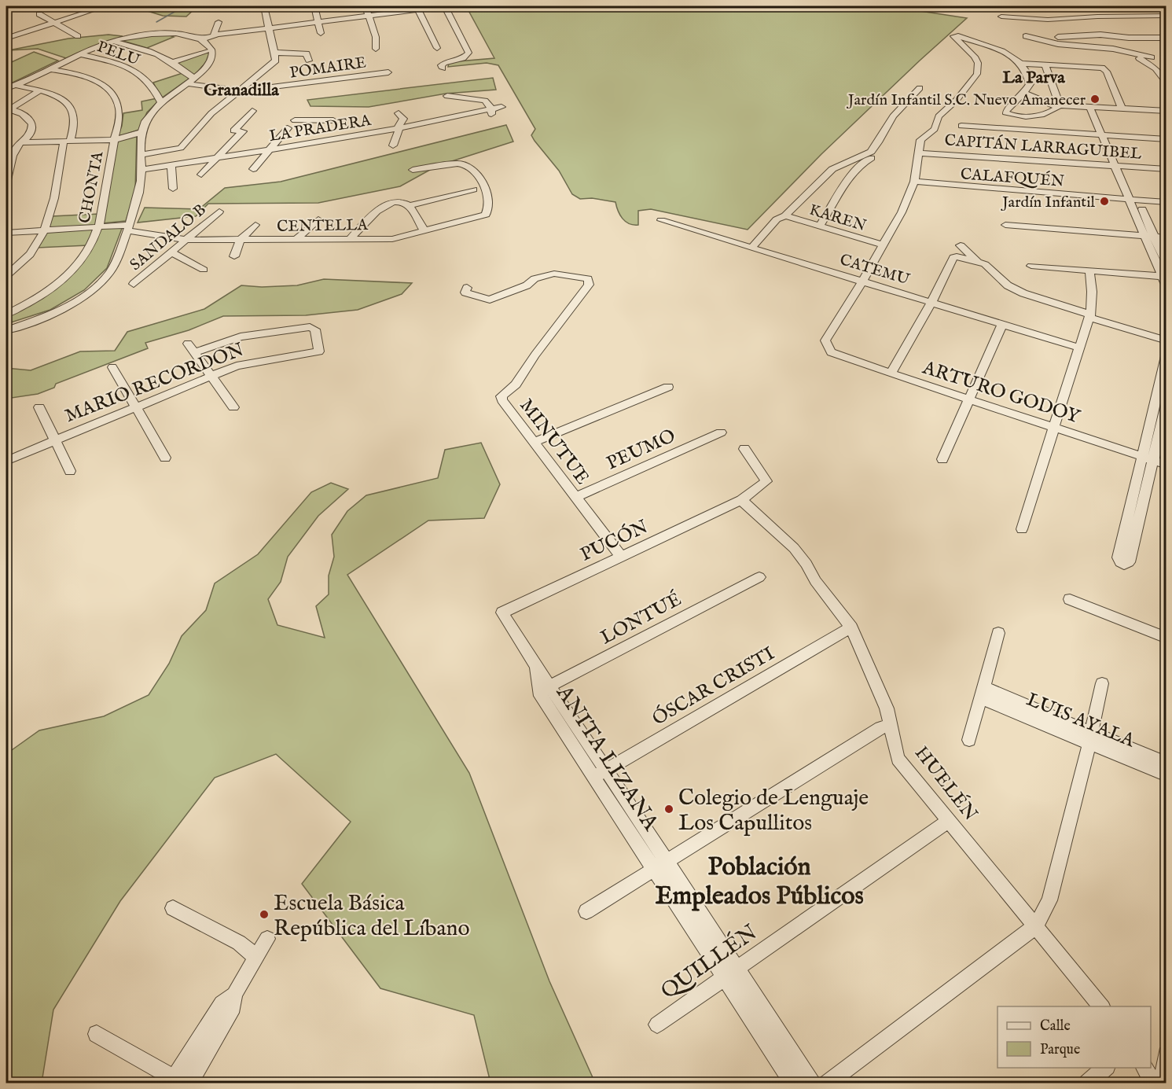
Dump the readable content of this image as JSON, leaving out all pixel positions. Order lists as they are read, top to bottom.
{
  "streets": {
    "street": [
      "PELU",
      "POMAIRE",
      "LA PRADERA",
      "CAPITÁN LARRAGUIBEL",
      "CALAFQUÉN",
      "CHONTA",
      "KAREN",
      "CENTELLA",
      "SANDALO B",
      "CATEMU",
      "MARIO RECORDON",
      "ARTURO GODOY",
      "MINUTUE",
      "PEUMO",
      "PUCÓN",
      "LONTUÉ",
      "ÓSCAR CRISTI",
      "LUIS AYALA",
      "ANITA LIZANA",
      "HUELÉN",
      "QUILLÉN"
    ]
  },
  "crossings": [
    ["CHONTA", "CENTELLA"],
    ["CENTELLA", "SANDALO B"],
    ["CATEMU", "ARTURO GODOY"],
    ["MINUTUE", "PEUMO"],
    ["MINUTUE", "PUCÓN"],
    ["PUCÓN", "ANITA LIZANA"],
    ["PUCÓN", "HUELÉN"],
    ["LONTUÉ", "ANITA LIZANA"],
    ["ÓSCAR CRISTI", "ANITA LIZANA"],
    ["ÓSCAR CRISTI", "HUELÉN"],
    ["ANITA LIZANA", "QUILLÉN"],
    ["HUELÉN", "QUILLÉN"]
  ],
  "districts": ["La Parva", "Granadilla", "Población Empleados Públicos"],
  "places": [
    "Jardín Infantil S.C. Nuevo Amanecer",
    "Jardín Infantil",
    "Colegio de Lenguaje Los Capullitos",
    "Escuela Básica República del Líbano"
  ],
  "legend": ["Calle", "Parque"]
}
